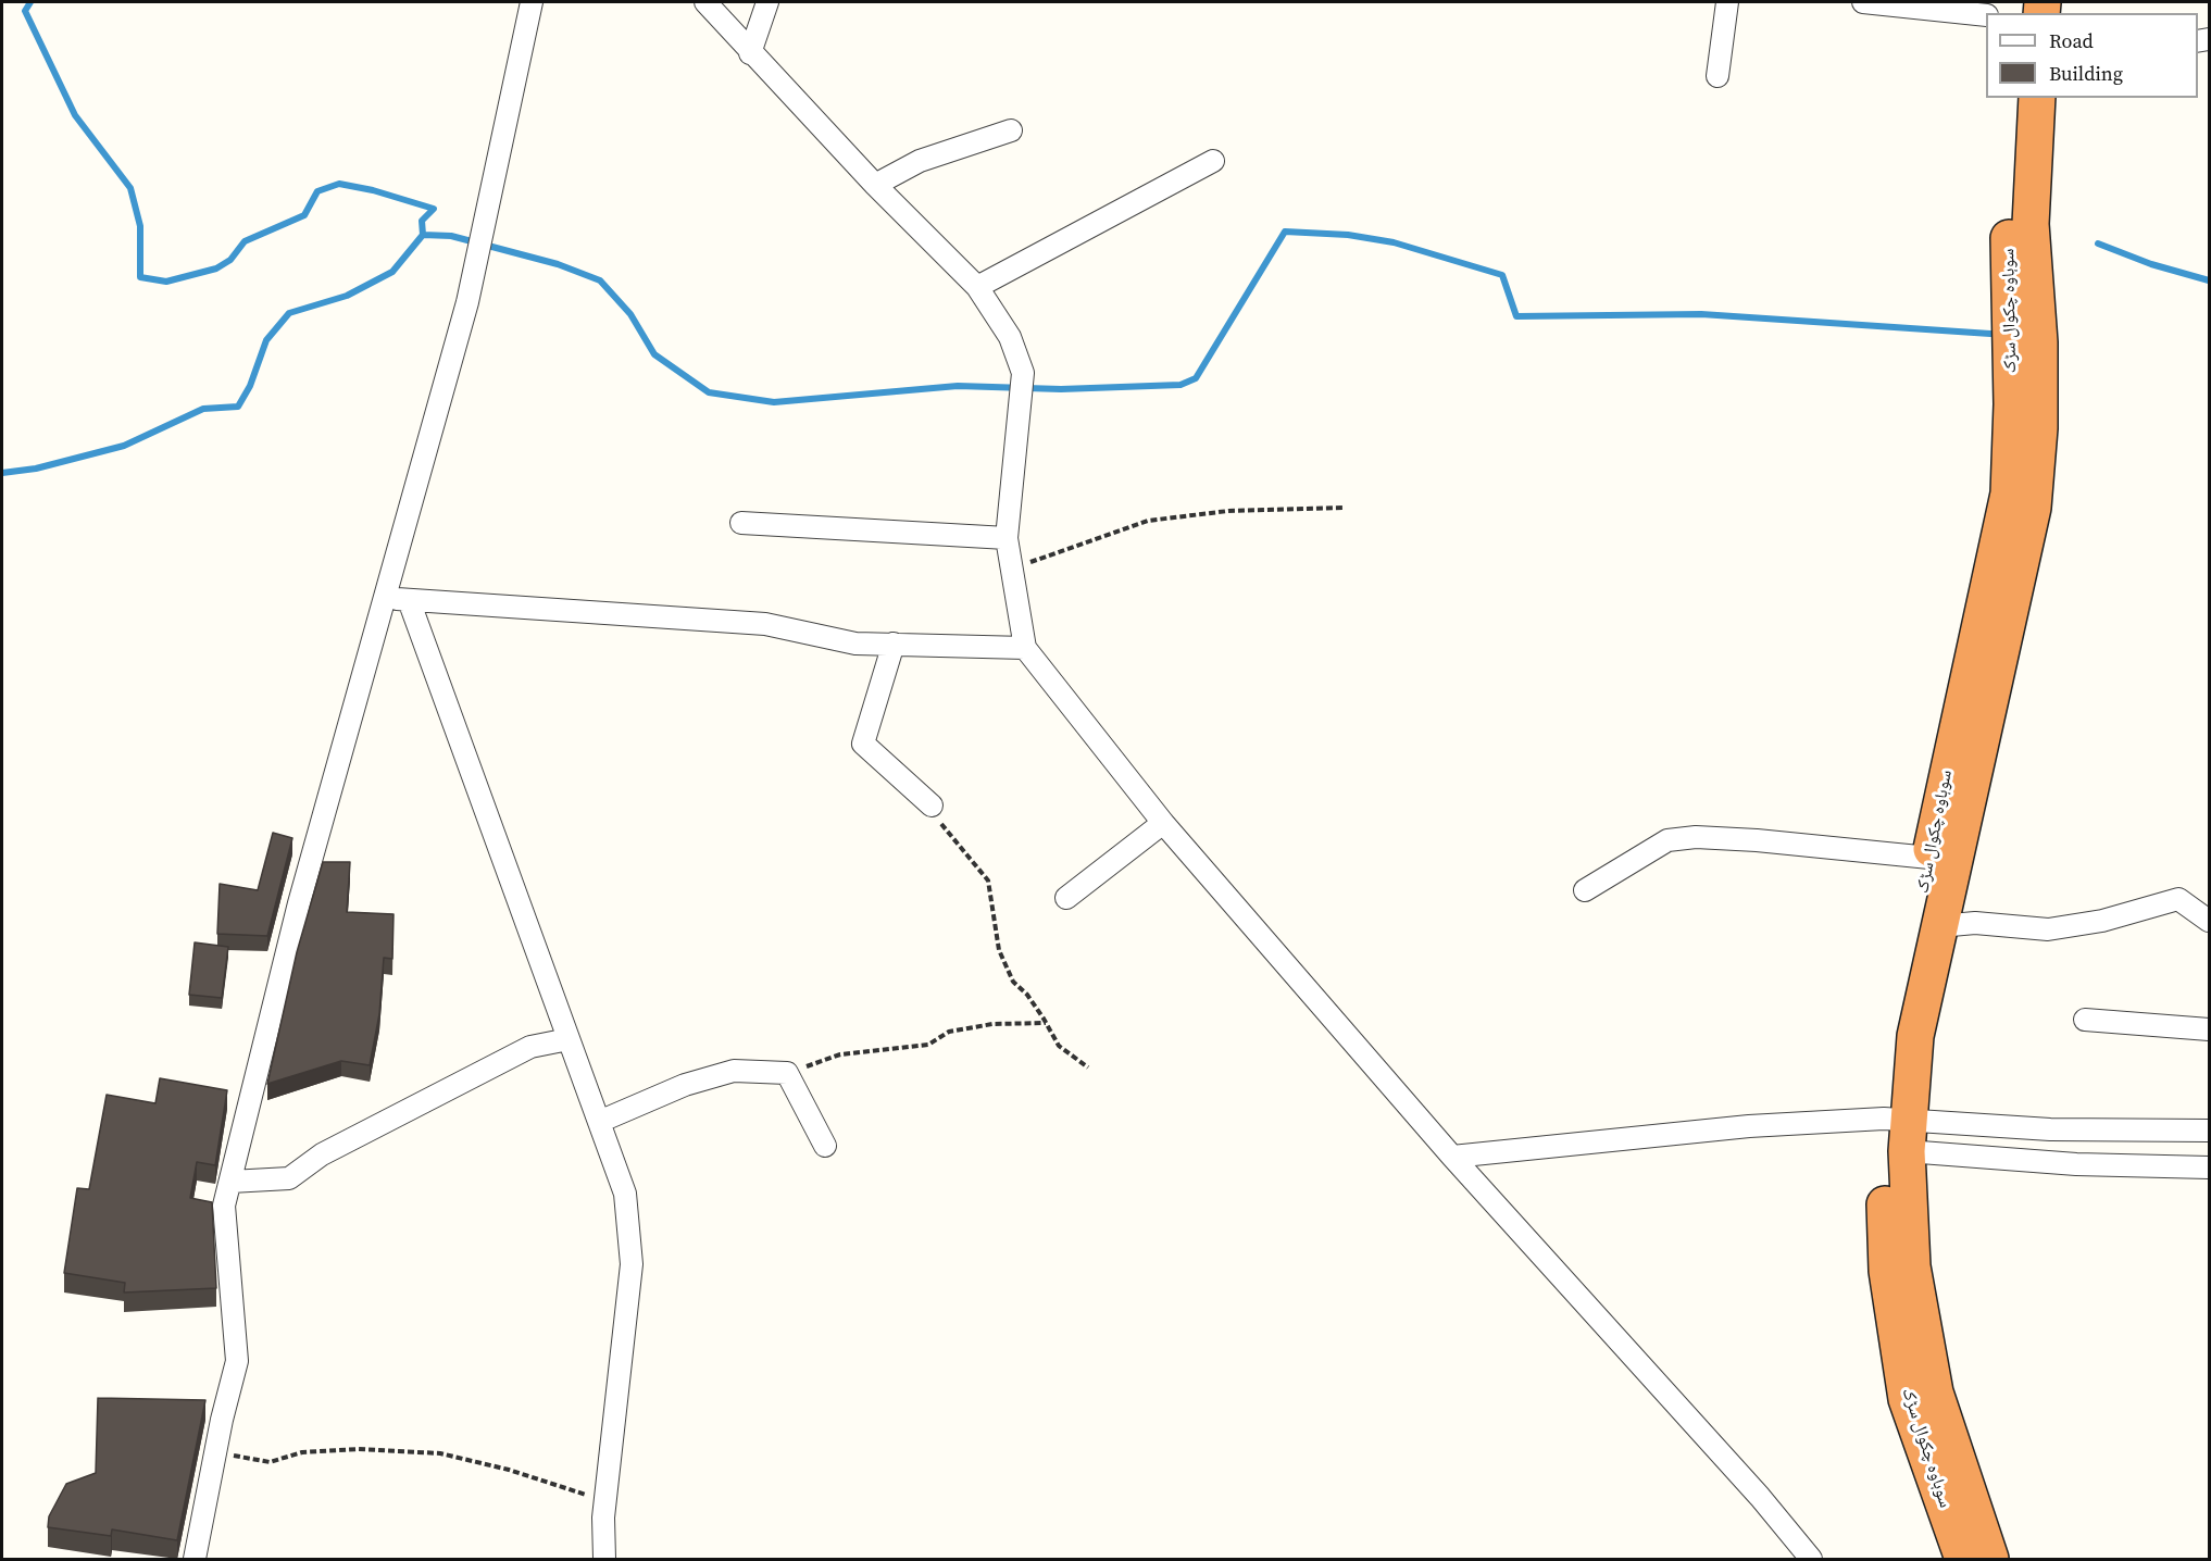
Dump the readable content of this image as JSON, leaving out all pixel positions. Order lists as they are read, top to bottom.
{
  "streets": {
    "highway": ["سوہاوہ چکوال سڑک"]
  },
  "legend": ["Road", "Building"]
}
